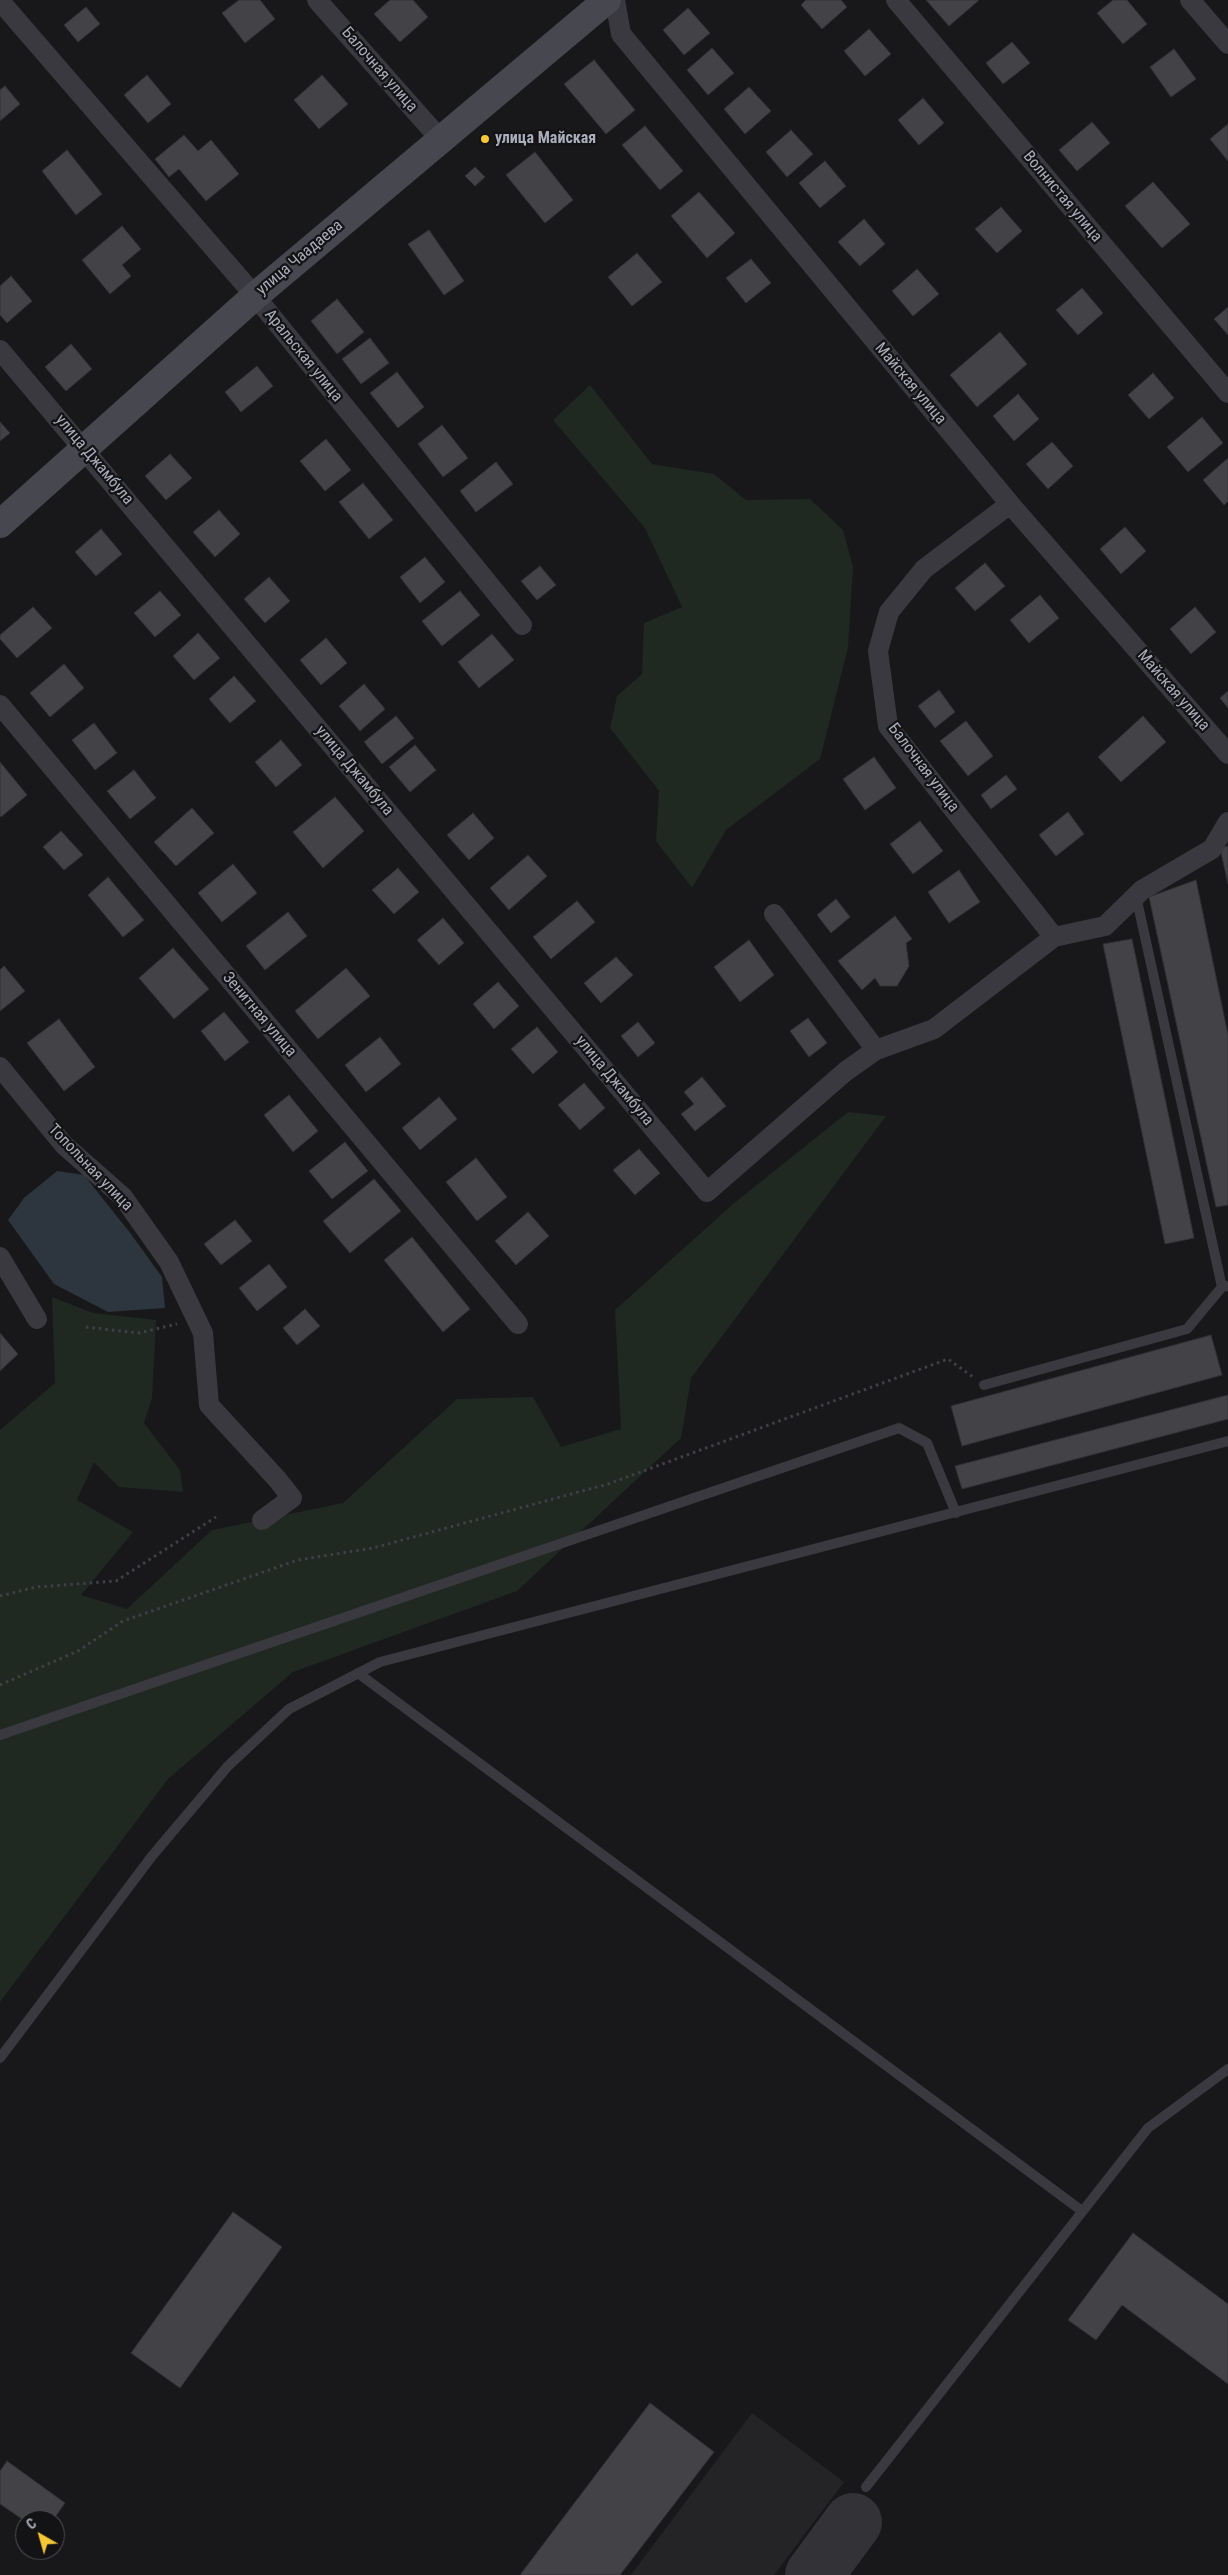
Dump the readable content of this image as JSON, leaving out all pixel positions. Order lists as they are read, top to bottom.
{
  "streets": {
    "street": [
      "Балочная улица",
      "Волнистая улица",
      "улица Чаадаева",
      "Аральская улица",
      "Майская улица",
      "улица Джамбула",
      "Зенитная улица",
      "Топольная улица"
    ]
  },
  "crossings": [
    ["Балочная улица", "улица Чаадаева"],
    ["Балочная улица", "Майская улица"],
    ["улица Чаадаева", "Аральская улица"],
    ["улица Чаадаева", "улица Джамбула"]
  ],
  "places": ["улица Майская"],
  "north": "top left"
}
